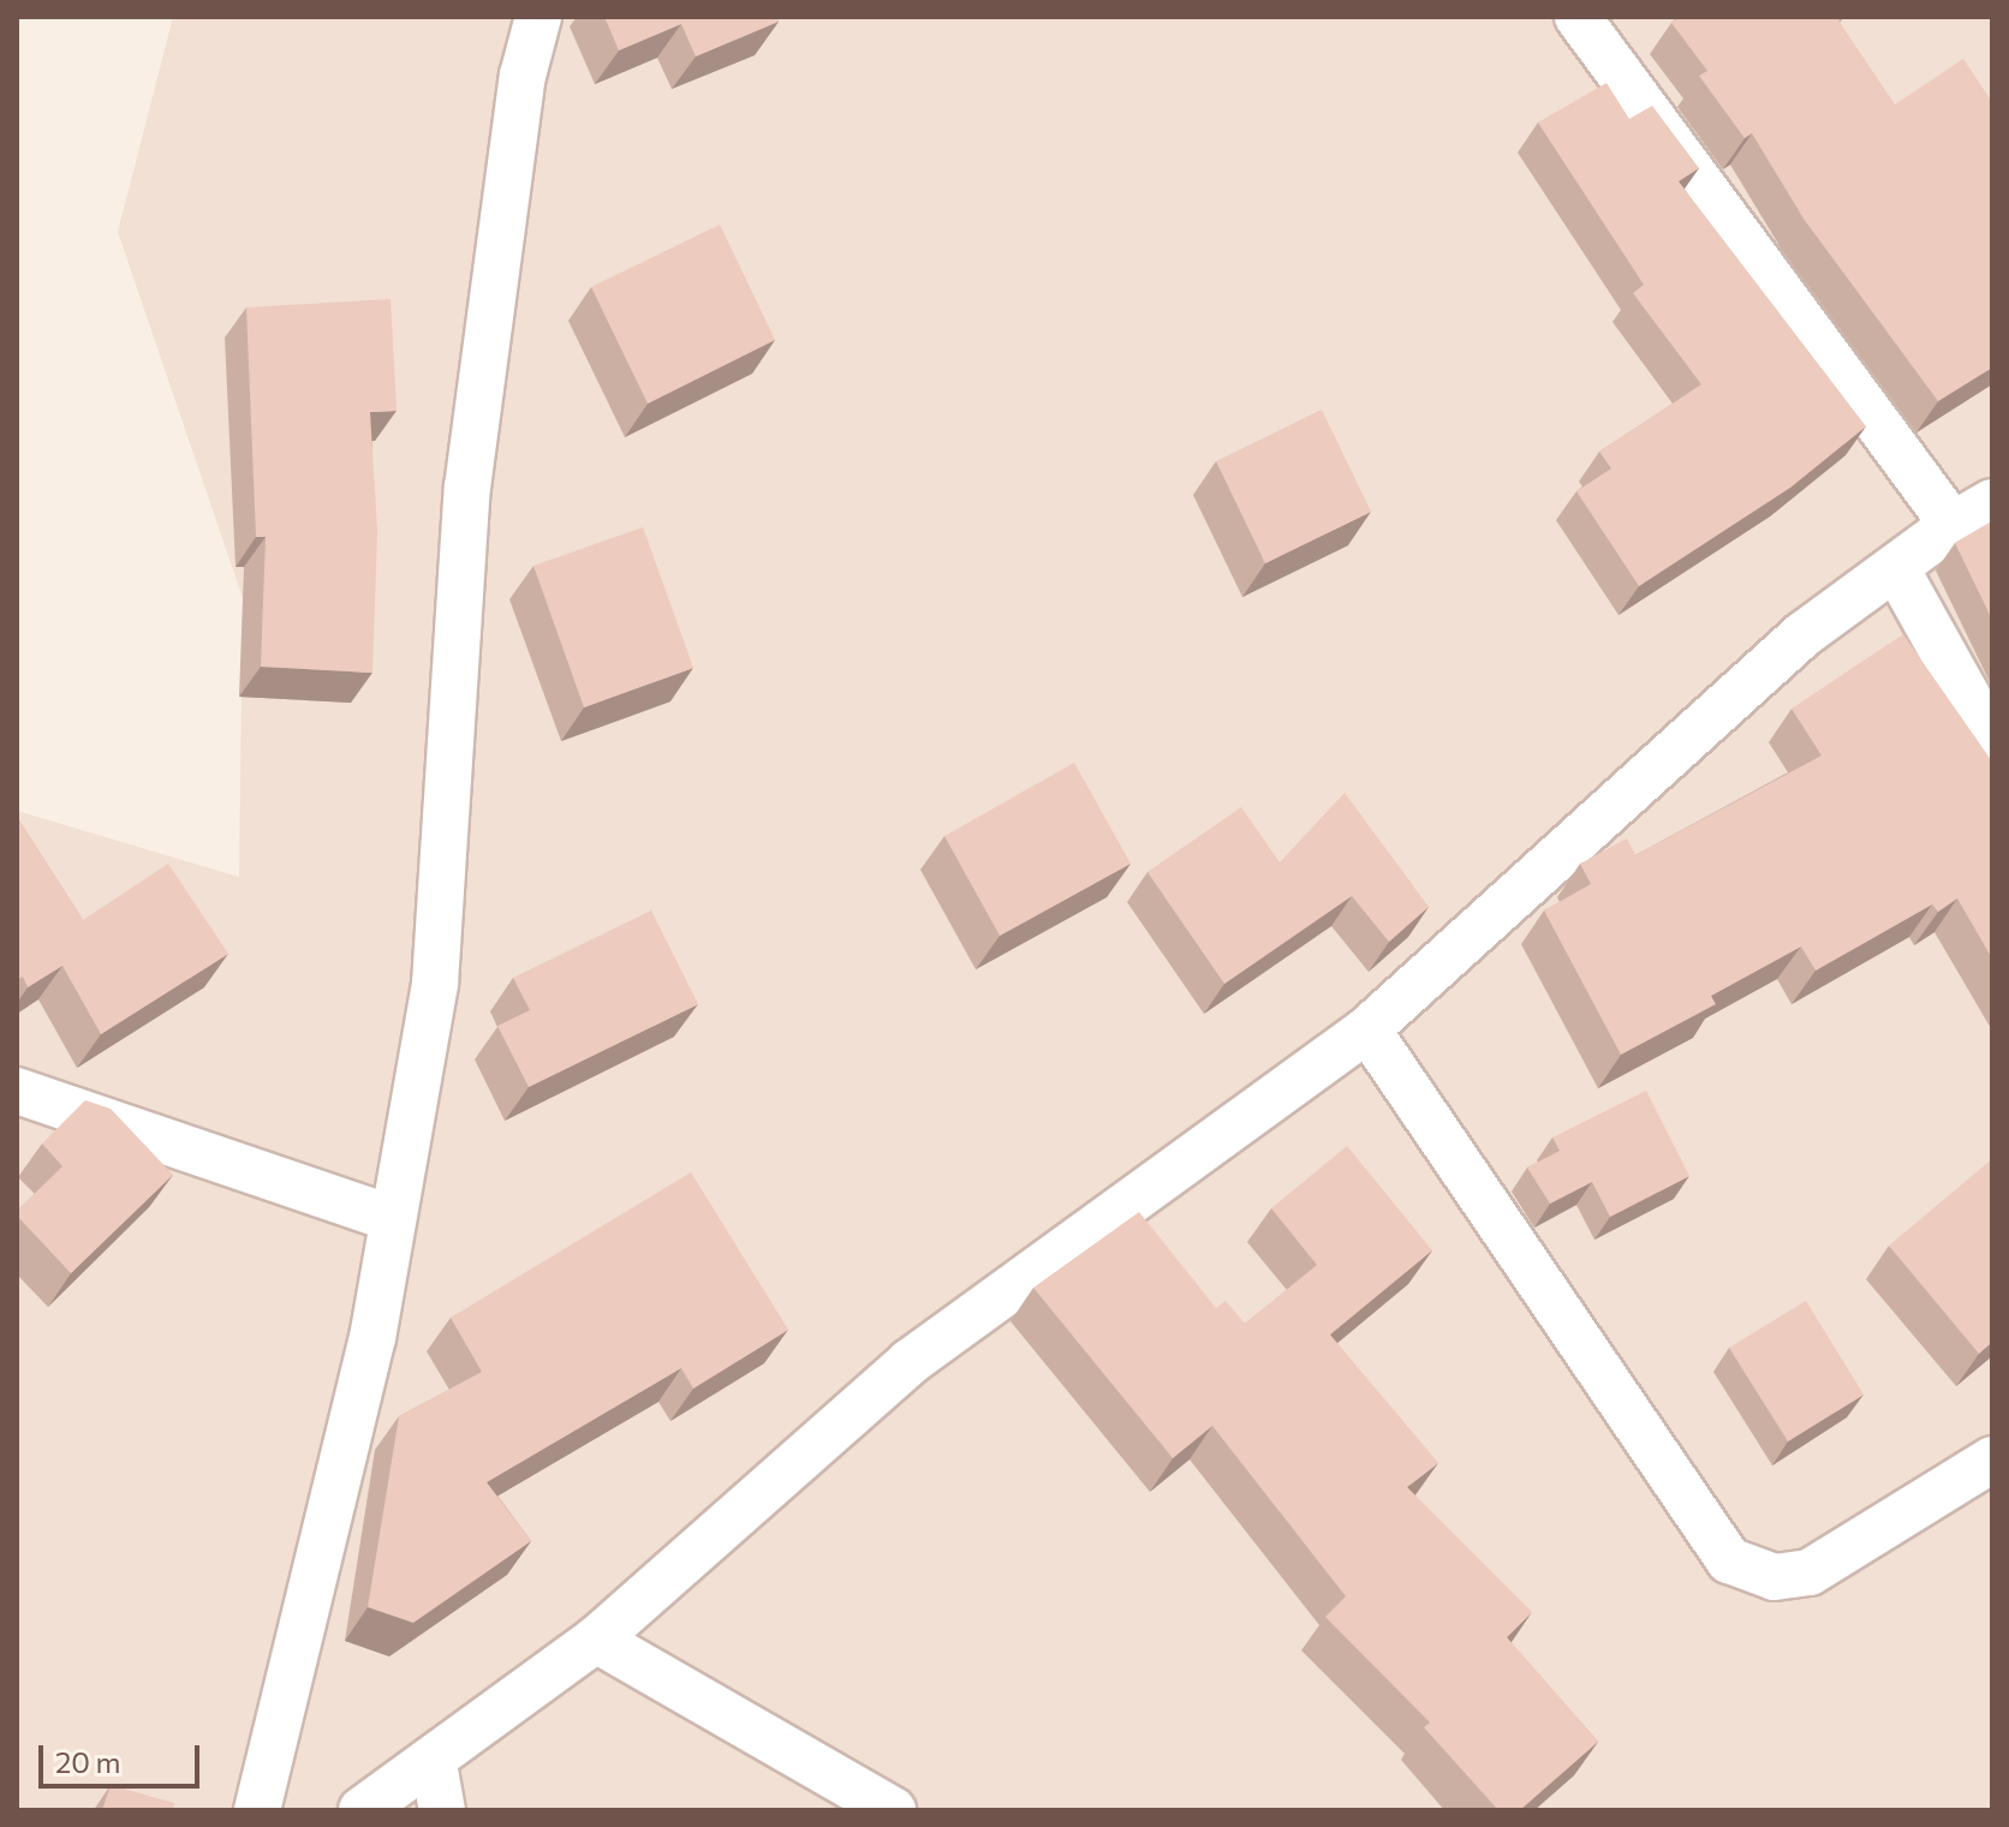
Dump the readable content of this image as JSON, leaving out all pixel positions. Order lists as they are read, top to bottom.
{
  "scale_bar": "20 m"
}
